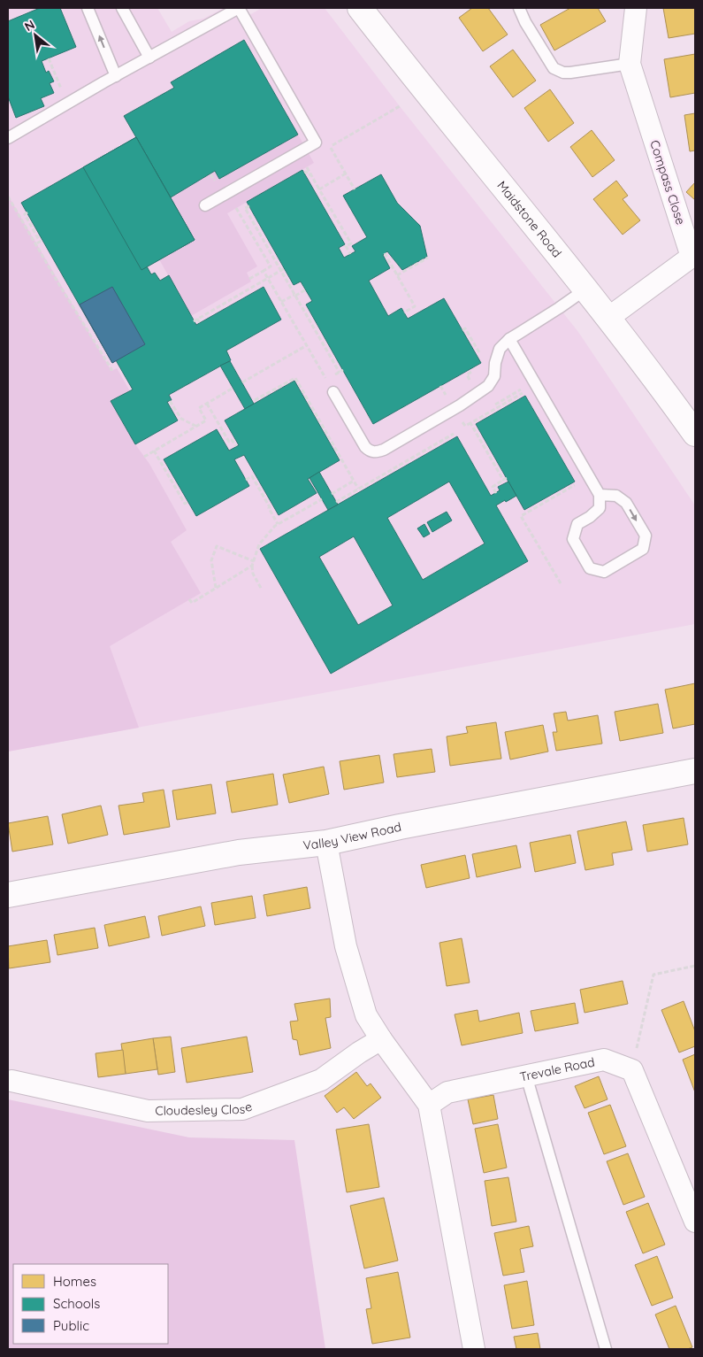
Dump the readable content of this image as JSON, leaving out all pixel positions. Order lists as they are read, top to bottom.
{
  "streets": {
    "street": [
      "Compass Close",
      "Maidstone Road",
      "Valley View Road",
      "Trevale Road",
      "Cloudesley Close"
    ]
  },
  "crossings": [
    ["Compass Close", "Maidstone Road"]
  ],
  "legend": ["Homes", "Schools", "Public"],
  "north": "top left"
}
